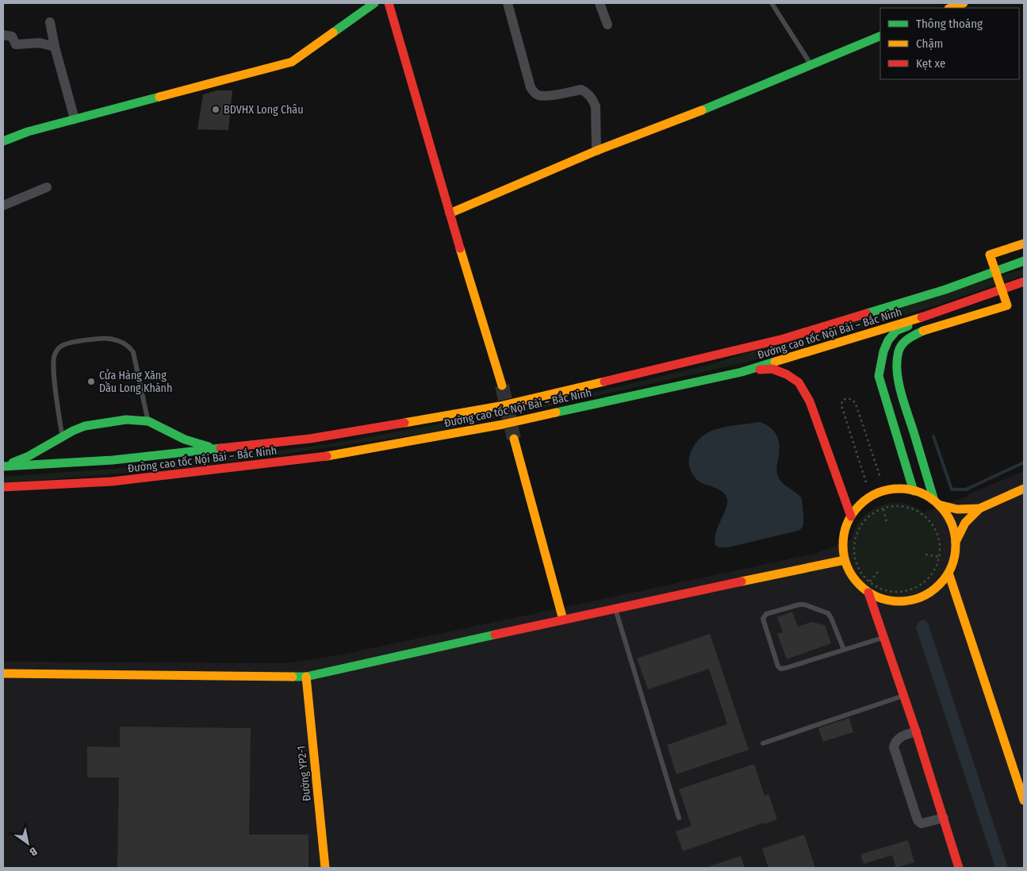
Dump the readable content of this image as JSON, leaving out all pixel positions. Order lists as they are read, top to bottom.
{
  "streets": {
    "main road": ["Đường cao tốc Nội Bài – Bắc Ninh", "Đường YP2-1"]
  },
  "places": ["BDVHX Long Châu", "Cửa Hàng Xăng Dầu Long Khánh"],
  "legend": ["Thông thoáng", "Chậm", "Kẹt xe"],
  "north": "bottom right"
}
